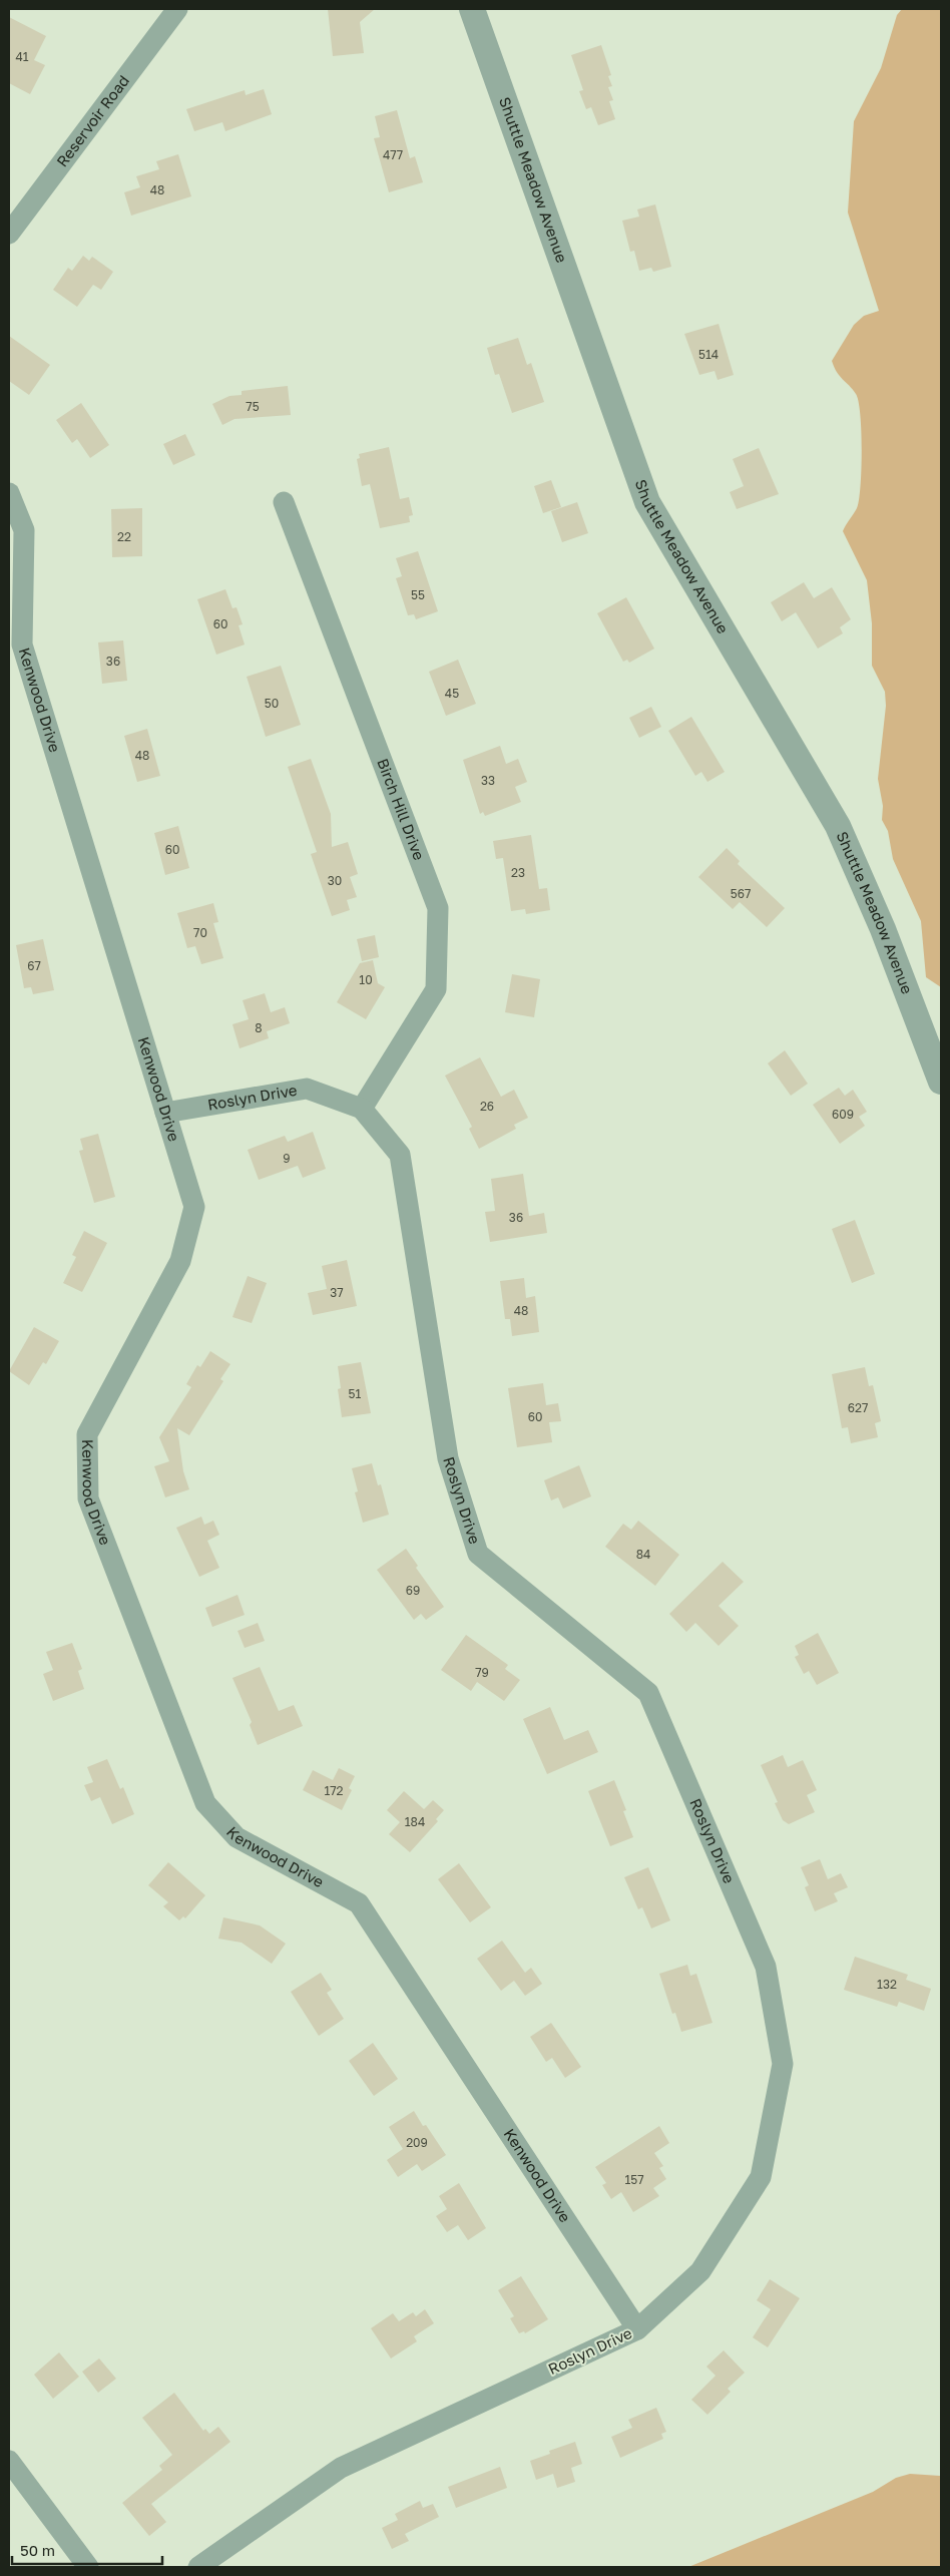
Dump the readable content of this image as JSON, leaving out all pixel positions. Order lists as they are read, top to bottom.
{
  "streets": {
    "street": [
      "Reservoir Road",
      "Shuttle Meadow Avenue",
      "Kenwood Drive",
      "Birch Hill Drive",
      "Roslyn Drive"
    ]
  },
  "crossings": [
    ["Kenwood Drive", "Roslyn Drive"],
    ["Birch Hill Drive", "Roslyn Drive"]
  ],
  "house_numbers": [
    "41",
    "477",
    "48",
    "514",
    "75",
    "22",
    "55",
    "60",
    "36",
    "45",
    "50",
    "48",
    "33",
    "60",
    "23",
    "30",
    "567",
    "70",
    "67",
    "10",
    "8",
    "26",
    "609",
    "9",
    "36",
    "37",
    "48",
    "51",
    "627",
    "60",
    "84",
    "69",
    "79",
    "172",
    "184",
    "132",
    "209",
    "157"
  ],
  "scale_bar": "50 m"
}
